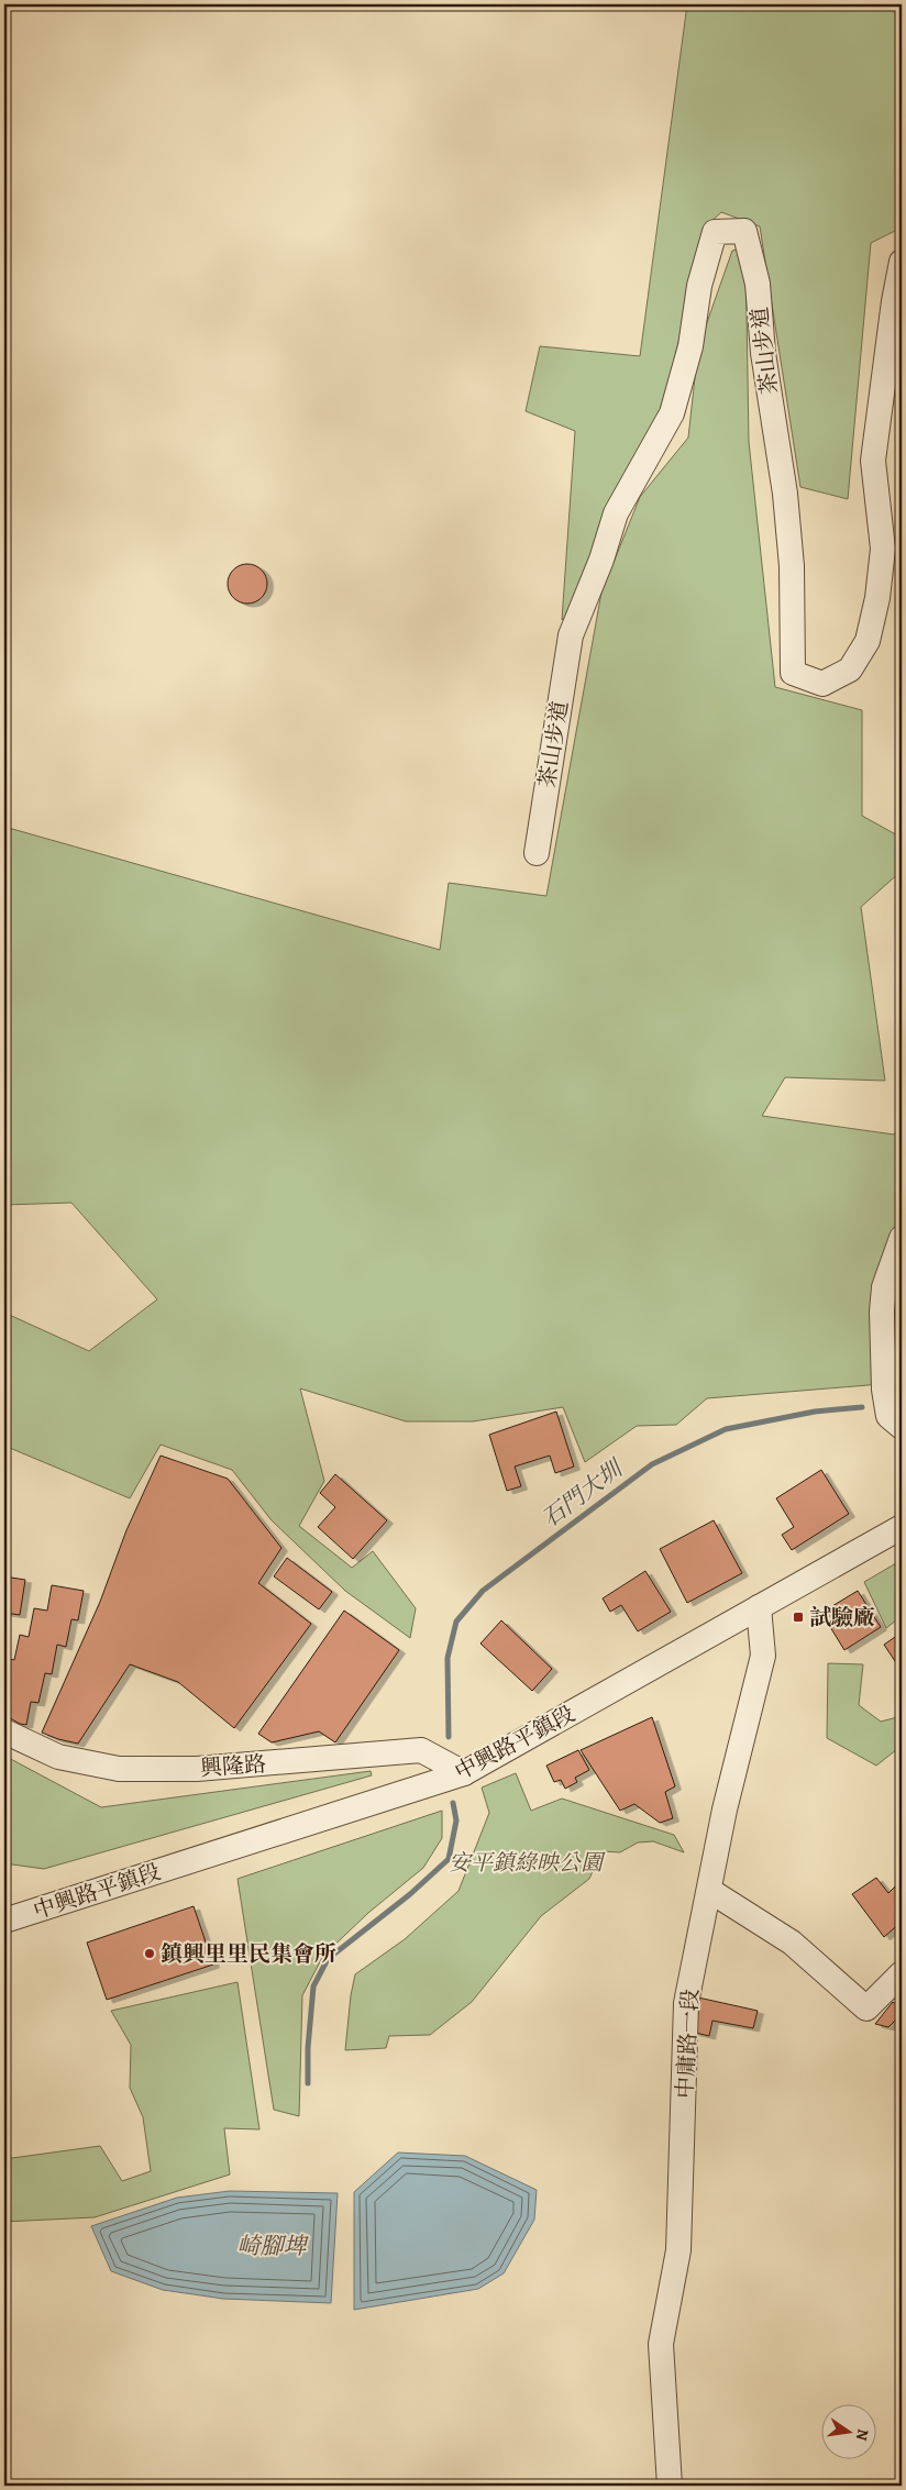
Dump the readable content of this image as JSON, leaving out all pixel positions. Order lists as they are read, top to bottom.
{
  "streets": {
    "street": [
      "茶山步道",
      "中興路平鎮段",
      "興隆路",
      "中庸路一段"
    ]
  },
  "crossings": [
    ["中興路平鎮段", "興隆路"],
    ["中興路平鎮段", "中庸路一段"]
  ],
  "water": ["石門大圳", "崎腳埤"],
  "parks": ["安平鎮綠映公園"],
  "places": {
    "transit": ["試驗廠"],
    "other": ["鎮興里里民集會所"]
  },
  "north": "right"
}
